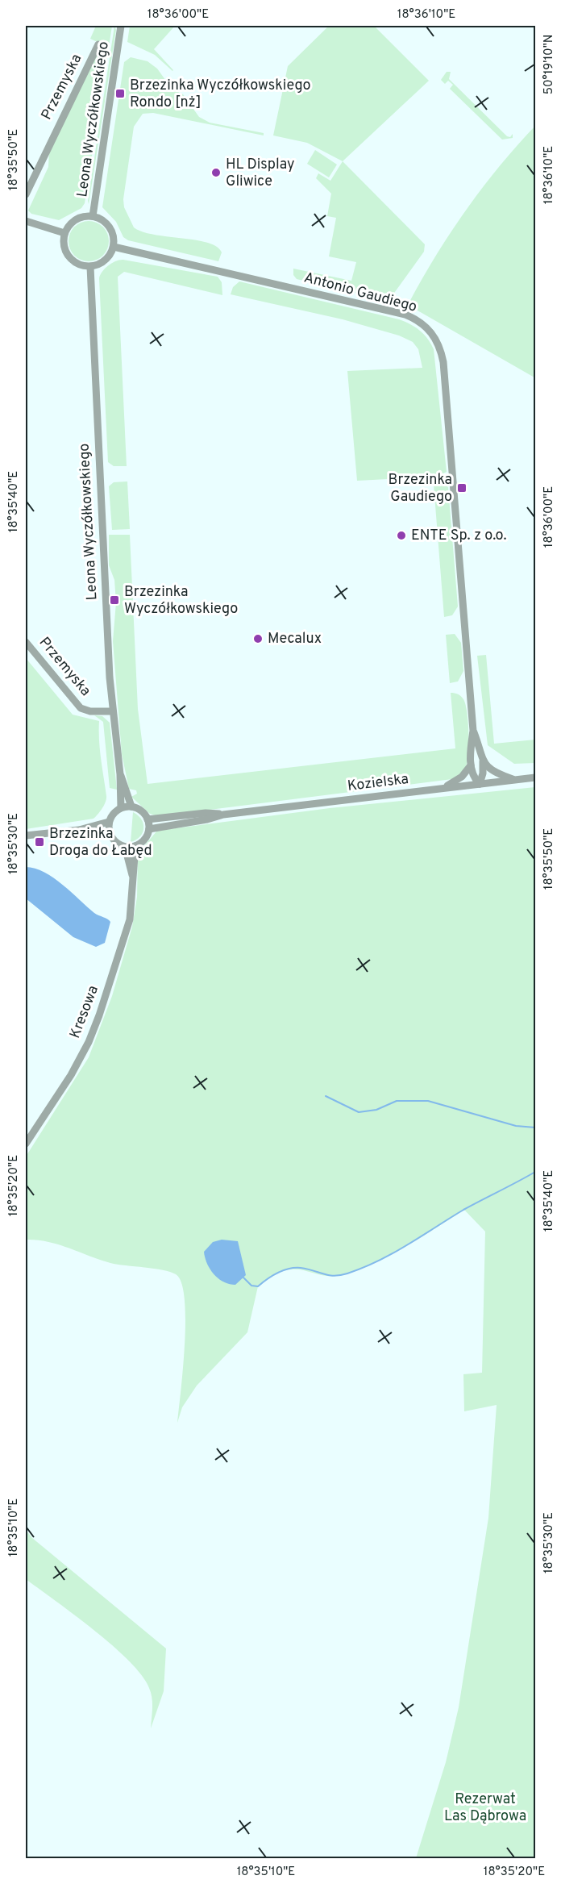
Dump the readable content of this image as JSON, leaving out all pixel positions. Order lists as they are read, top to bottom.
{
  "streets": {
    "street": [
      "Przemyska",
      "Leona Wyczółkowskiego",
      "Antonio Gaudiego",
      "Kozielska",
      "Kresowa"
    ]
  },
  "crossings": [
    ["Przemyska", "Leona Wyczółkowskiego"],
    ["Leona Wyczółkowskiego", "Antonio Gaudiego"],
    ["Leona Wyczółkowskiego", "Kozielska"],
    ["Leona Wyczółkowskiego", "Kresowa"],
    ["Antonio Gaudiego", "Kozielska"],
    ["Kozielska", "Kresowa"]
  ],
  "parks": ["Rezerwat Las Dąbrowa"],
  "places": {
    "transit": [
      "Brzezinka Wyczółkowskiego Rondo [nż]",
      "Brzezinka Gaudiego",
      "Brzezinka Wyczółkowskiego",
      "Brzezinka Droga do Łabęd"
    ],
    "other": ["HL Display Gliwice", "ENTE Sp. z o.o.", "Mecalux"]
  },
  "coordinates": [
    "18°36'00\"E",
    "18°36'10\"E",
    "50°19'10\"N",
    "18°35'50\"E",
    "18°35'40\"E",
    "18°35'30\"E",
    "18°35'20\"E",
    "18°35'10\"E"
  ]
}
